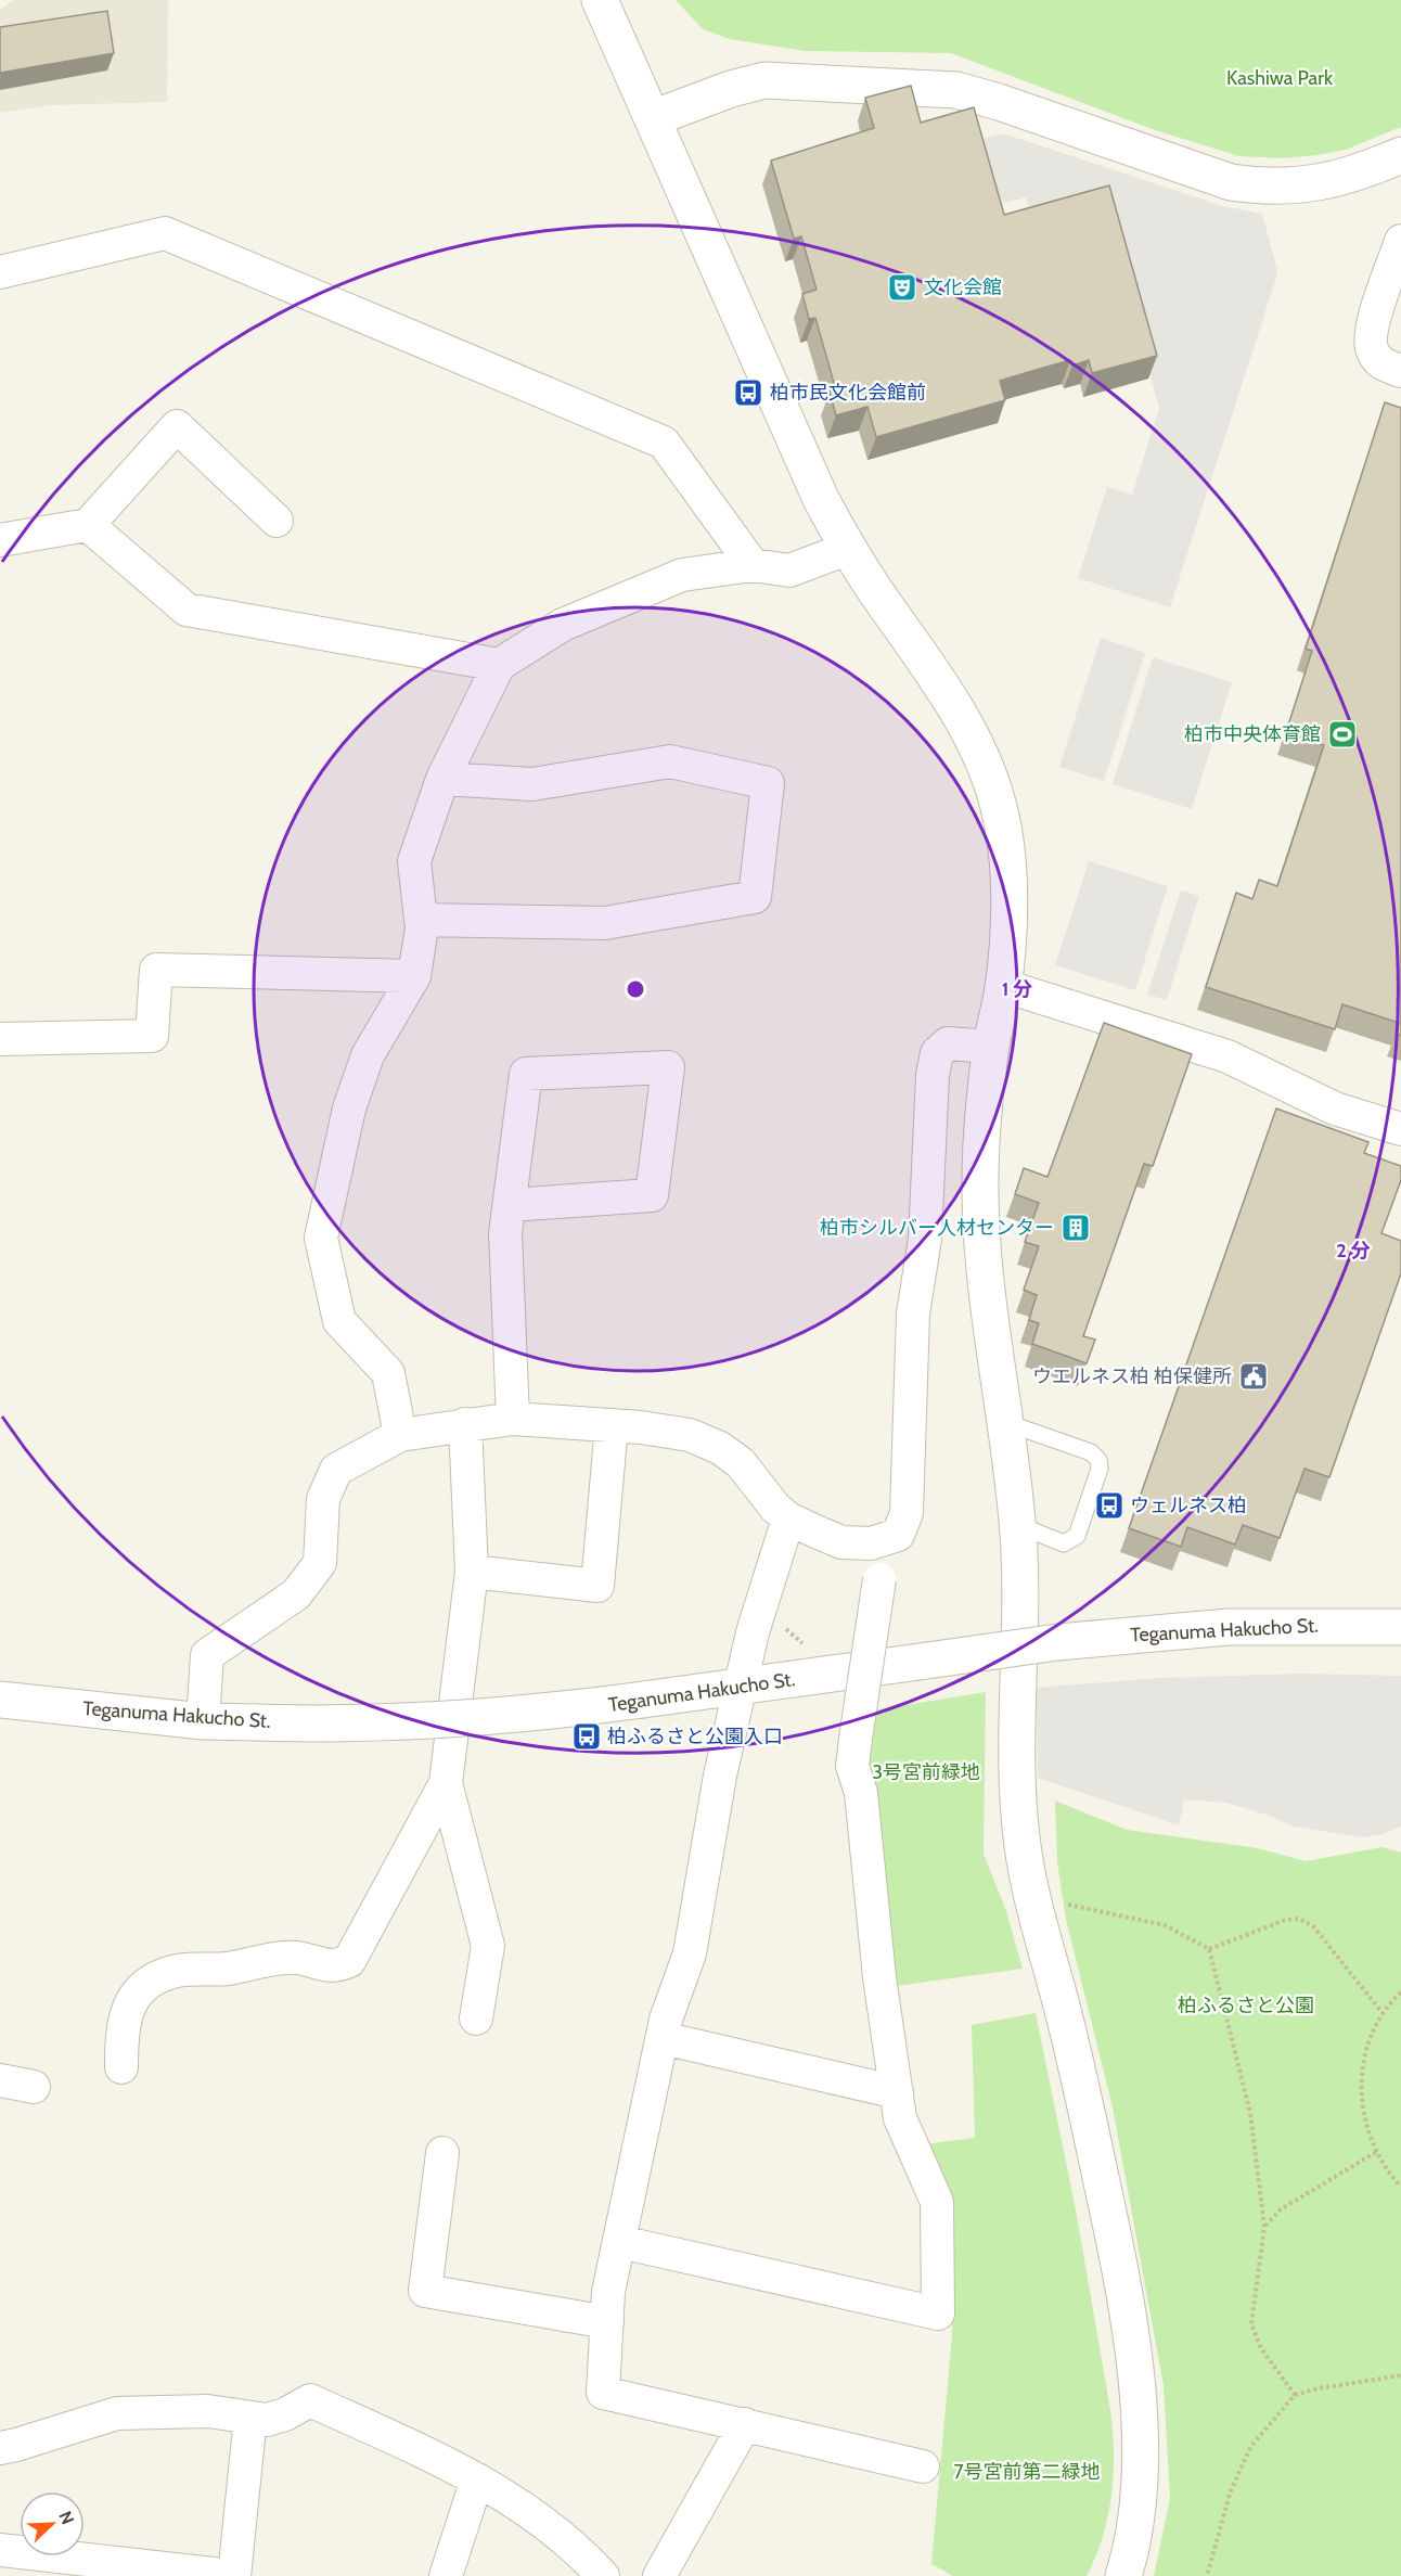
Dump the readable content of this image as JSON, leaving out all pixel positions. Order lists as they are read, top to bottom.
{
  "streets": {
    "street": ["Teganuma Hakucho St."]
  },
  "parks": [
    "Kashiwa Park",
    "3号宮前緑地",
    "柏ふるさと公園",
    "7号宮前第二緑地"
  ],
  "places": {
    "theatre": ["文化会館"],
    "bus stop": ["柏市民文化会館前", "ウェルネス柏", "柏ふるさと公園入口"],
    "sports": ["柏市中央体育館"],
    "building": ["柏市シルバー人材センター"],
    "public building": ["ウエルネス柏 柏保健所"]
  },
  "north": "top right",
  "rings": ["1 分", "2 分"]
}
